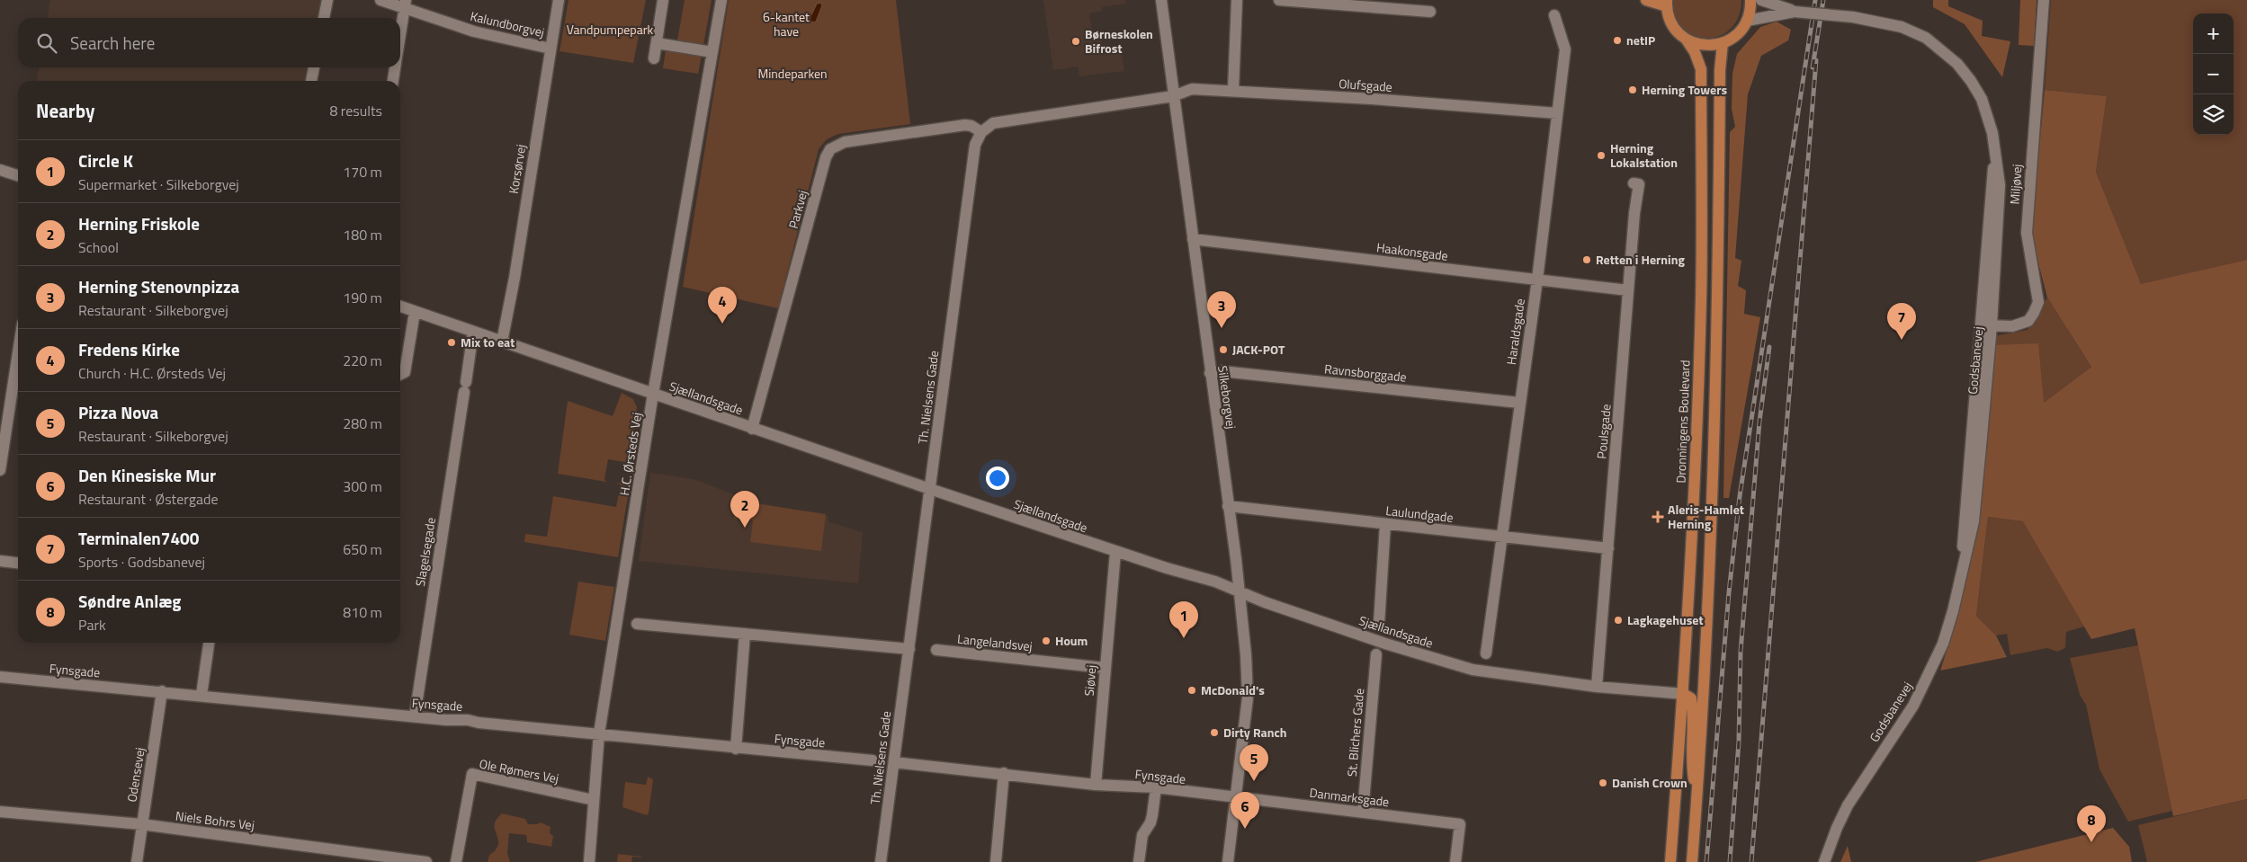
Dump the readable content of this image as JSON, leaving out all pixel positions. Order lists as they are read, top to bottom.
{
  "streets": {
    "main road": ["Dronningens Boulevard"],
    "street": [
      "Kalundborgvej",
      "Olufsgade",
      "Korsørvej",
      "Miljøvej",
      "Parkvej",
      "Haakonsgade",
      "Haraldsgade",
      "Godsbanevej",
      "Ravnsborggade",
      "Th. Nielsens Gade",
      "Silkeborgvej",
      "Sjællandsgade",
      "Poulsgade",
      "H.C. Ørsteds Vej",
      "Laulundgade",
      "Slagelsegade",
      "Langelandsvej",
      "Fynsgade",
      "Siøvej",
      "St. Blichers Gade",
      "Ole Rømers Vej",
      "Odensevej",
      "Danmarksgade",
      "Niels Bohrs Vej"
    ]
  },
  "crossings": [
    ["Kalundborgvej", "Korsørvej"],
    ["Olufsgade", "Haraldsgade"],
    ["Olufsgade", "Silkeborgvej"],
    ["Korsørvej", "Sjællandsgade"],
    ["Miljøvej", "Godsbanevej"],
    ["Parkvej", "Th. Nielsens Gade"],
    ["Parkvej", "Sjællandsgade"],
    ["Haakonsgade", "Haraldsgade"],
    ["Haakonsgade", "Silkeborgvej"],
    ["Haakonsgade", "Poulsgade"],
    ["Haraldsgade", "Ravnsborggade"],
    ["Haraldsgade", "Laulundgade"],
    ["Ravnsborggade", "Silkeborgvej"],
    ["Th. Nielsens Gade", "Sjællandsgade"],
    ["Th. Nielsens Gade", "Fynsgade"],
    ["Silkeborgvej", "Sjællandsgade"],
    ["Silkeborgvej", "Laulundgade"],
    ["Silkeborgvej", "Fynsgade"],
    ["Silkeborgvej", "Danmarksgade"],
    ["Sjællandsgade", "Dronningens Boulevard"],
    ["Sjællandsgade", "Poulsgade"],
    ["Sjællandsgade", "H.C. Ørsteds Vej"],
    ["Sjællandsgade", "Slagelsegade"],
    ["Sjællandsgade", "Siøvej"],
    ["Poulsgade", "Laulundgade"],
    ["H.C. Ørsteds Vej", "Fynsgade"],
    ["H.C. Ørsteds Vej", "Ole Rømers Vej"],
    ["Slagelsegade", "Fynsgade"],
    ["Langelandsvej", "Siøvej"],
    ["Fynsgade", "Siøvej"],
    ["Fynsgade", "Odensevej"],
    ["Fynsgade", "Danmarksgade"],
    ["St. Blichers Gade", "Danmarksgade"],
    ["Odensevej", "Niels Bohrs Vej"]
  ],
  "parks": ["6-kantet have", "Vandpumpepark", "Mindeparken"],
  "places": {
    "other": [
      "netIP",
      "Børneskolen Bifrost",
      "Herning Towers",
      "Herning Lokalstation",
      "Retten i Herning",
      "Mix to eat",
      "JACK-POT",
      "Lagkagehuset",
      "Houm",
      "McDonald's",
      "Dirty Ranch",
      "Danish Crown"
    ],
    "health": ["Aleris-Hamlet Herning"]
  },
  "page": {
    "map_buttons": ["+", "−"],
    "search": "Search here",
    "heading": ["Nearby", "8 results"],
    "list": [
      {
        "mark": "1",
        "name": "Circle K",
        "note": "Supermarket · Silkeborgvej",
        "value": "170 m"
      },
      {
        "mark": "2",
        "name": "Herning Friskole",
        "note": "School",
        "value": "180 m"
      },
      {
        "mark": "3",
        "name": "Herning Stenovnpizza",
        "note": "Restaurant · Silkeborgvej",
        "value": "190 m"
      },
      {
        "mark": "4",
        "name": "Fredens Kirke",
        "note": "Church · H.C. Ørsteds Vej",
        "value": "220 m"
      },
      {
        "mark": "5",
        "name": "Pizza Nova",
        "note": "Restaurant · Silkeborgvej",
        "value": "280 m"
      },
      {
        "mark": "6",
        "name": "Den Kinesiske Mur",
        "note": "Restaurant · Østergade",
        "value": "300 m"
      },
      {
        "mark": "7",
        "name": "Terminalen7400",
        "note": "Sports · Godsbanevej",
        "value": "650 m"
      },
      {
        "mark": "8",
        "name": "Søndre Anlæg",
        "note": "Park",
        "value": "810 m"
      }
    ],
    "pins": [
      "4",
      "3",
      "7",
      "2",
      "1",
      "5",
      "6",
      "8"
    ]
  }
}
